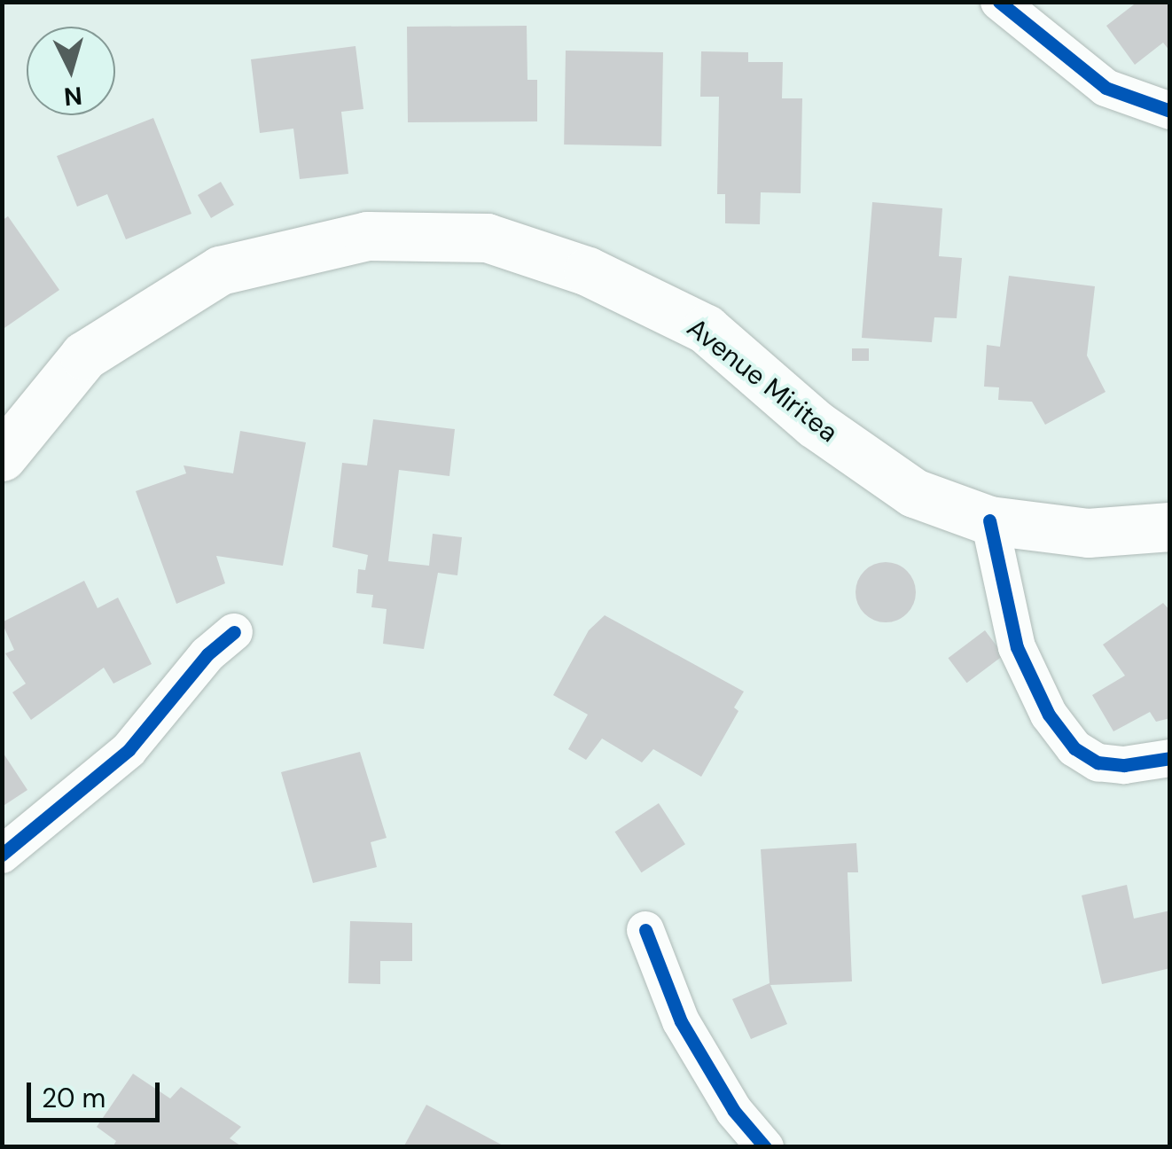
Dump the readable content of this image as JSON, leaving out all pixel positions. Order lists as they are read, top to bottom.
{
  "streets": {
    "main road": ["Avenue Miritea"]
  },
  "scale_bar": "20 m",
  "north": "bottom"
}
